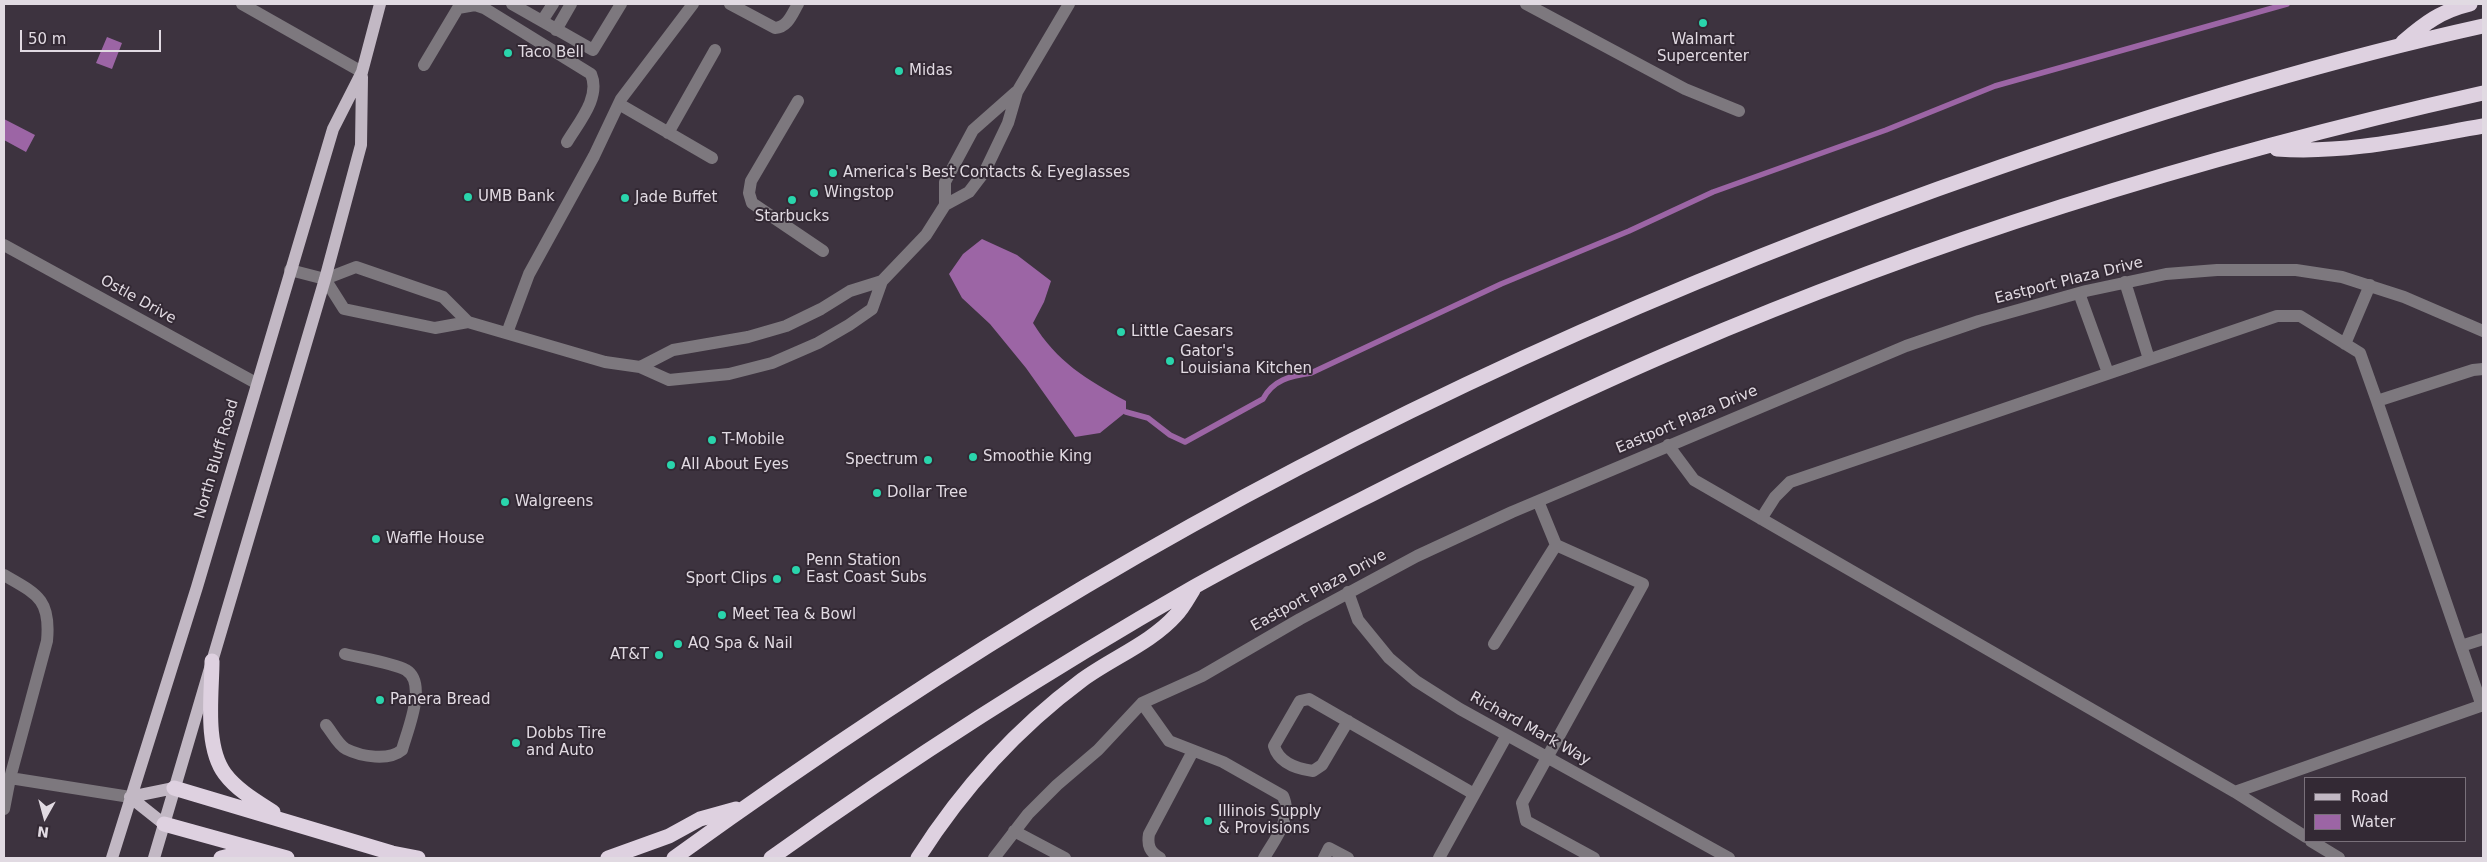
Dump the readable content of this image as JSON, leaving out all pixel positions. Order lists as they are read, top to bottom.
{
  "streets": {
    "main road": ["North Bluff Road"],
    "street": ["Eastport Plaza Drive", "Ostle Drive", "Richard Mark Way"]
  },
  "crossings": [
    ["Eastport Plaza Drive", "Richard Mark Way"],
    ["Ostle Drive", "North Bluff Road"]
  ],
  "places": [
    "Walmart Supercenter",
    "Taco Bell",
    "Midas",
    "America's Best Contacts & Eyeglasses",
    "Wingstop",
    "UMB Bank",
    "Jade Buffet",
    "Starbucks",
    "Little Caesars",
    "Gator's Louisiana Kitchen",
    "T-Mobile",
    "Smoothie King",
    "Spectrum",
    "All About Eyes",
    "Dollar Tree",
    "Walgreens",
    "Waffle House",
    "Penn Station East Coast Subs",
    "Sport Clips",
    "Meet Tea & Bowl",
    "AQ Spa & Nail",
    "AT&T",
    "Panera Bread",
    "Dobbs Tire and Auto",
    "Illinois Supply & Provisions"
  ],
  "legend": ["Road", "Water"],
  "scale_bar": "50 m",
  "north": "bottom"
}
